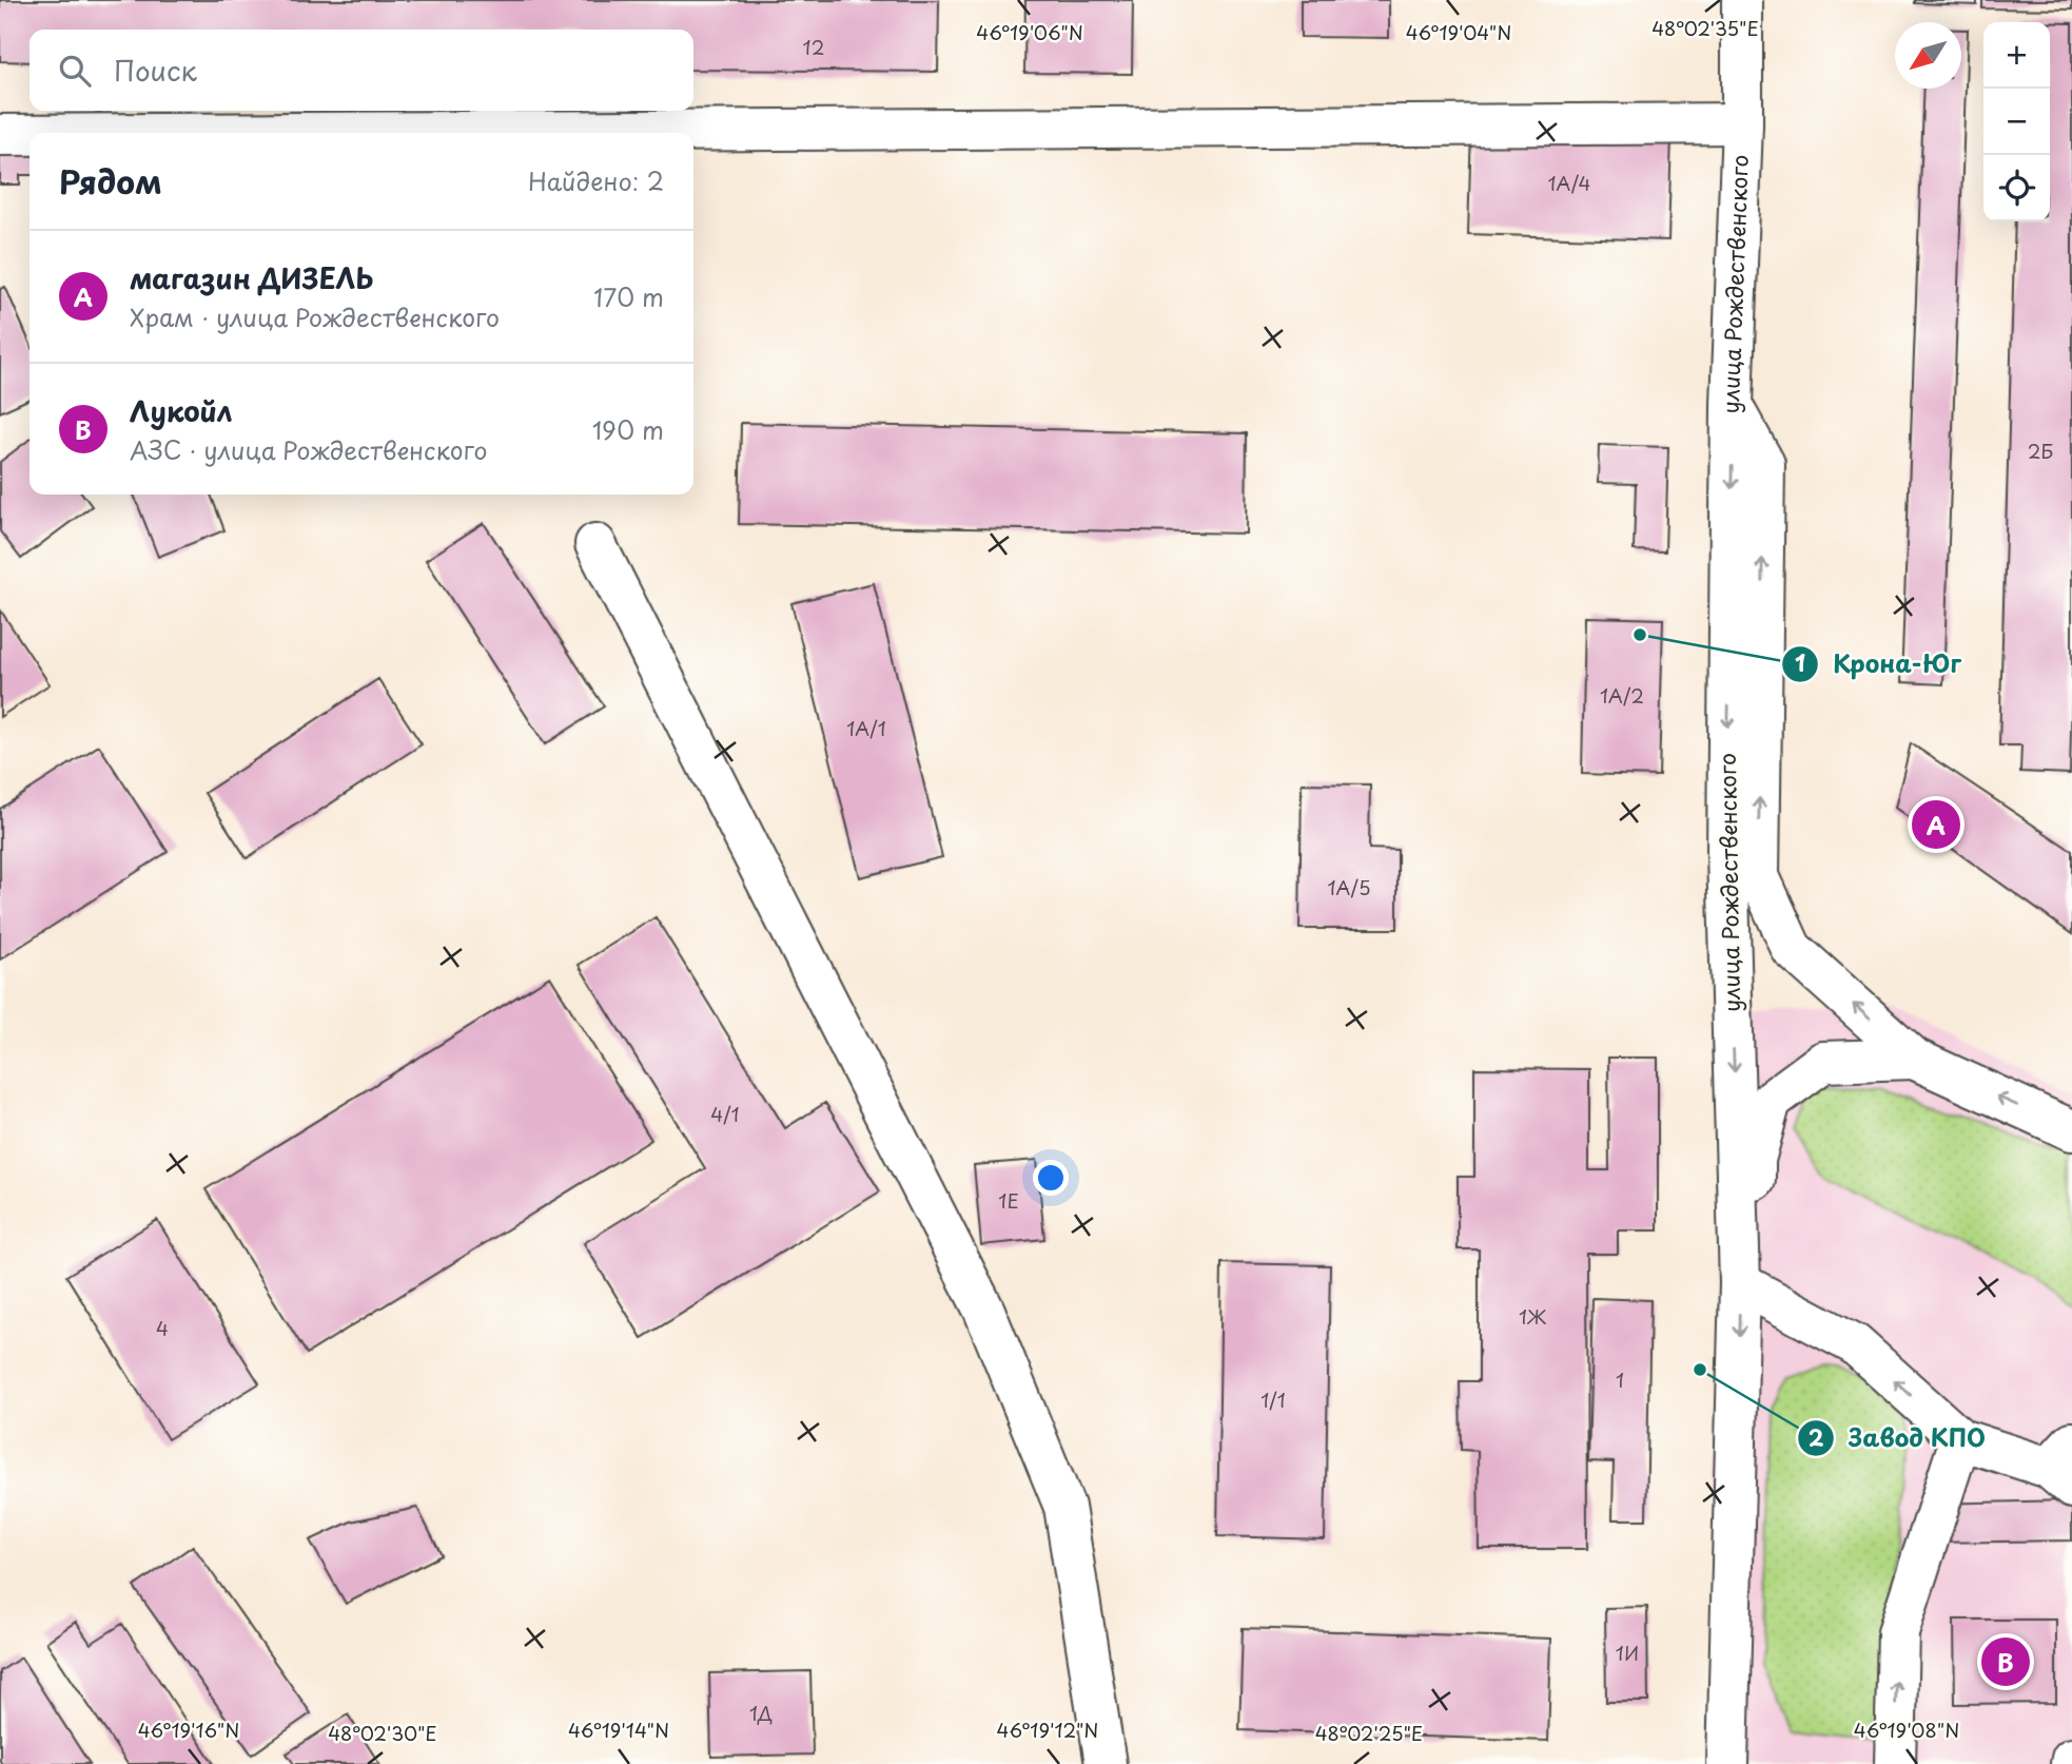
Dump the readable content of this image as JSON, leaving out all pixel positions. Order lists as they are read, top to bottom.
{
  "streets": {
    "main road": ["улица Рождественского"]
  },
  "places": ["Крона-Юг", "Завод КПО"],
  "house_numbers": [
    "12",
    "1А/4",
    "2Б",
    "1А/2",
    "1А/1",
    "1А/5",
    "4/1",
    "1Е",
    "1Ж",
    "4",
    "1",
    "1/1",
    "1И",
    "1Д"
  ],
  "north": "bottom left",
  "page": {
    "map_buttons": ["+", "−"],
    "search": "Поиск",
    "heading": ["Рядом", "Найдено: 2"],
    "list": [
      {
        "mark": "A",
        "name": "магазин ДИЗЕЛЬ",
        "note": "Храм · улица Рождественского",
        "value": "170 m"
      },
      {
        "mark": "B",
        "name": "Лукойл",
        "note": "АЗС · улица Рождественского",
        "value": "190 m"
      }
    ],
    "pins": ["A", "B"]
  },
  "coordinates": [
    "48°02'35\"E",
    "46°19'06\"N",
    "46°19'04\"N",
    "46°19'16\"N",
    "46°19'14\"N",
    "46°19'12\"N",
    "46°19'08\"N",
    "48°02'30\"E",
    "48°02'25\"E"
  ]
}
